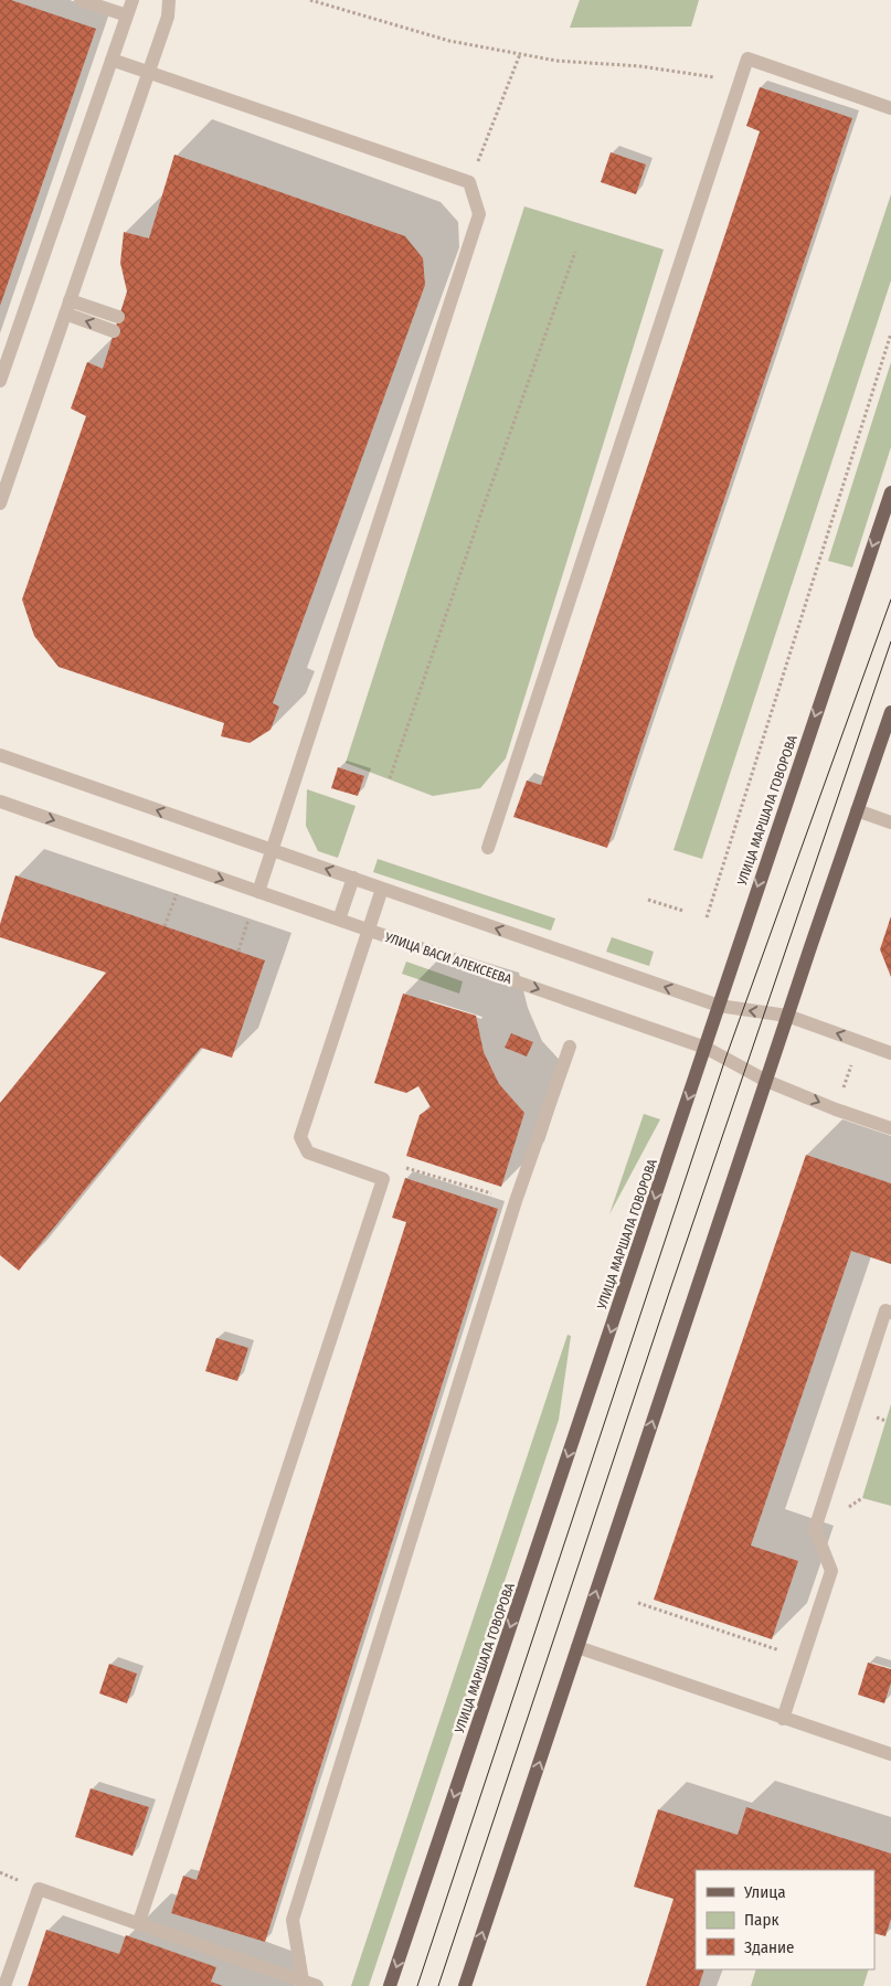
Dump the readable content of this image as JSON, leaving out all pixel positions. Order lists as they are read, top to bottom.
{
  "streets": {
    "main road": ["УЛИЦА МАРШАЛА ГОВОРОВА"],
    "street": ["УЛИЦА ВАСИ АЛЕКСЕЕВА"]
  },
  "crossings": [
    ["УЛИЦА МАРШАЛА ГОВОРОВА", "УЛИЦА ВАСИ АЛЕКСЕЕВА"]
  ],
  "legend": ["Улица", "Парк", "Здание"]
}
